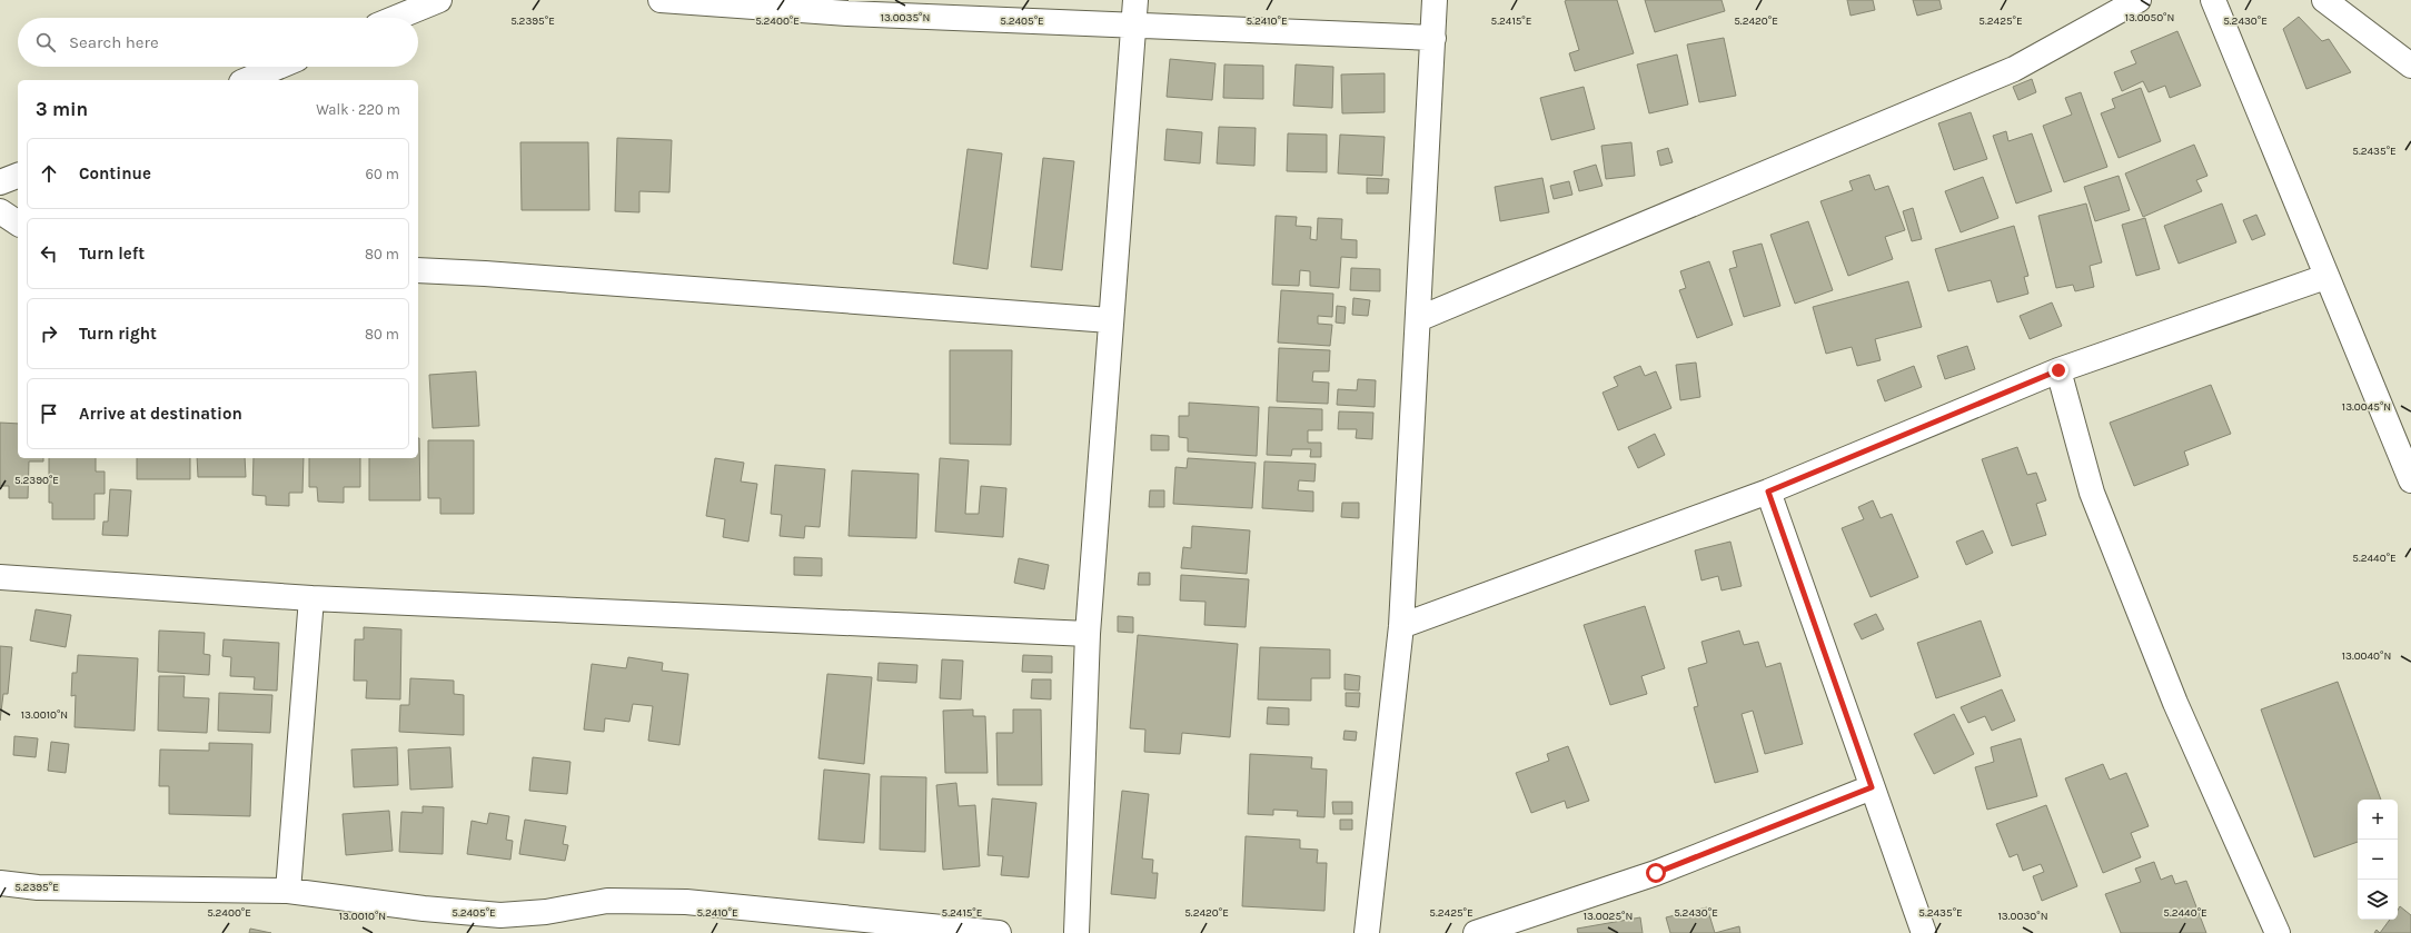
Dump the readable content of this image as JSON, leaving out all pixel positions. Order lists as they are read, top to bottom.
{
  "page": {
    "search": "Search here",
    "heading": ["3 min", "Walk · 220 m"],
    "list": [
      ["Continue", "60 m"],
      ["Turn left", "80 m"],
      ["Turn right", "80 m"],
      "Arrive at destination"
    ],
    "map_buttons": ["+", "−"]
  },
  "coordinates": [
    "13.0035°N",
    "13.0050°N",
    "5.2410°E",
    "5.2415°E",
    "5.2395°E",
    "5.2400°E",
    "5.2405°E",
    "5.2420°E",
    "5.2425°E",
    "5.2430°E",
    "5.2435°E",
    "13.0045°N",
    "5.2390°E",
    "5.2440°E",
    "13.0040°N",
    "13.0010°N",
    "13.0025°N",
    "13.0030°N"
  ]
}
